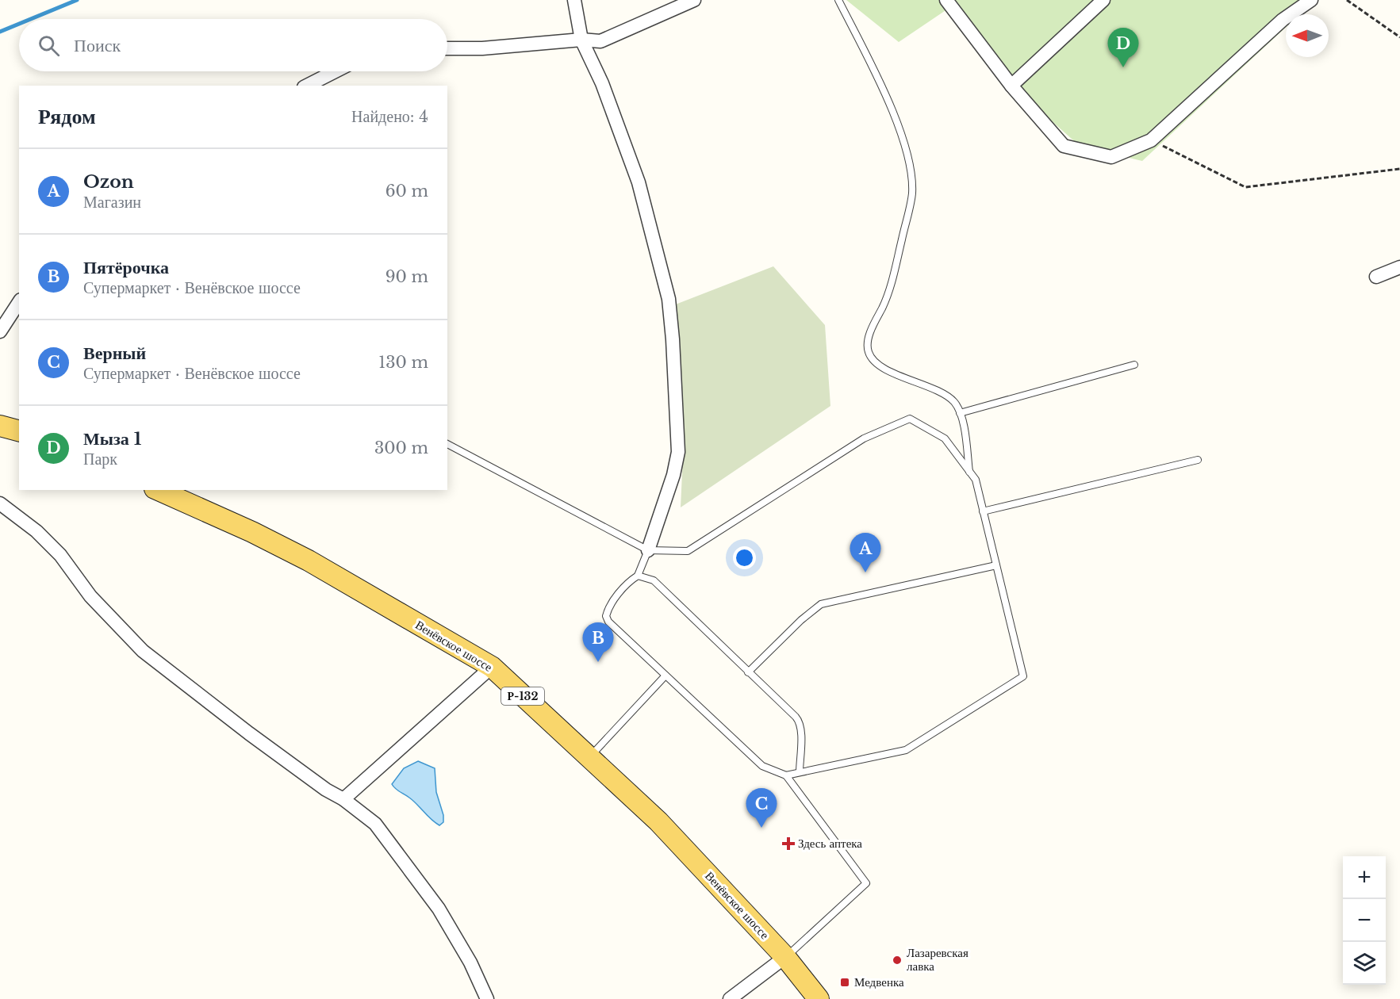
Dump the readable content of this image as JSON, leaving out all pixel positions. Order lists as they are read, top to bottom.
{
  "streets": {
    "main road": ["Венёвское шоссе", "Р-132"]
  },
  "places": {
    "health": ["Здесь аптека"],
    "other": ["Лазаревская лавка"],
    "transit": ["Медвенка"]
  },
  "north": "left",
  "page": {
    "search": "Поиск",
    "pins": [
      "D",
      "A",
      "B",
      "C"
    ],
    "heading": ["Рядом", "Найдено: 4"],
    "list": [
      {
        "mark": "A",
        "name": "Ozon",
        "note": "Магазин",
        "value": "60 m"
      },
      {
        "mark": "B",
        "name": "Пятёрочка",
        "note": "Супермаркет · Венёвское шоссе",
        "value": "90 m"
      },
      {
        "mark": "C",
        "name": "Верный",
        "note": "Супермаркет · Венёвское шоссе",
        "value": "130 m"
      },
      {
        "mark": "D",
        "name": "Мыза 1",
        "note": "Парк",
        "value": "300 m"
      }
    ],
    "map_buttons": ["+", "−"]
  }
}
